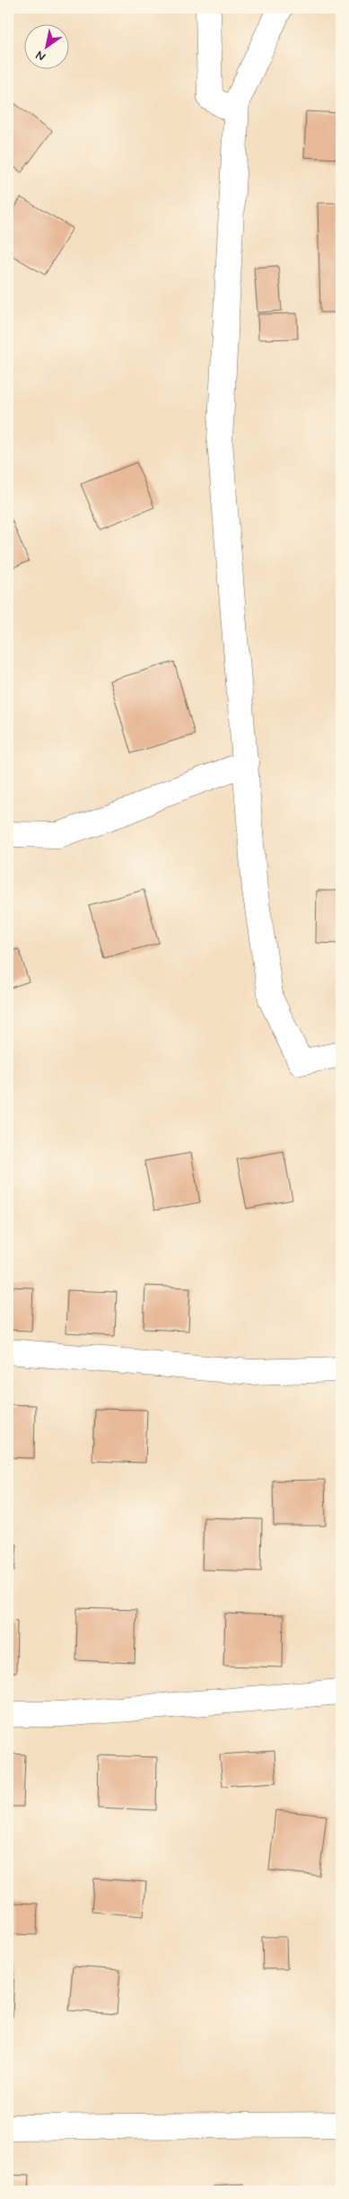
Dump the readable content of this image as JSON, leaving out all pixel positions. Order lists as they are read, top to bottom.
{
  "north": "bottom left"
}
